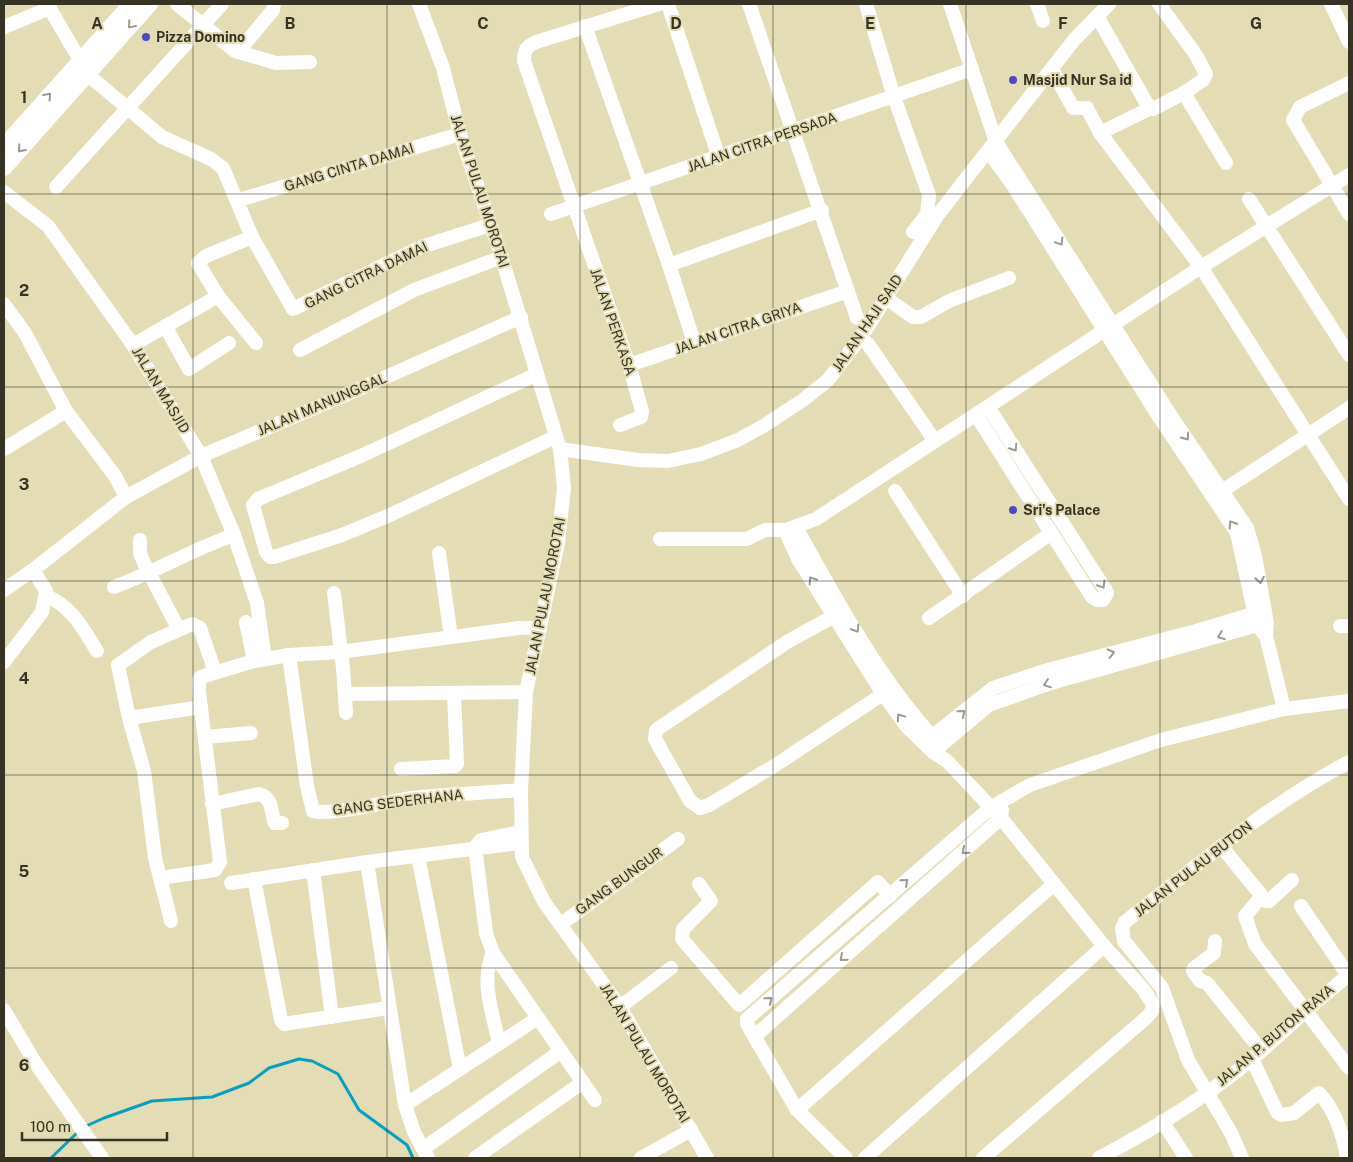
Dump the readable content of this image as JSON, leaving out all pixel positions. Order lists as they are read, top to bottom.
{
  "streets": {
    "street": [
      "JALAN CITRA PERSADA",
      "GANG CINTA DAMAI",
      "JALAN PULAU MOROTAI",
      "GANG CITRA DAMAI",
      "JALAN PERKASA",
      "JALAN HAJI SAID",
      "JALAN CITRA GRIYA",
      "JALAN MASJID",
      "JALAN MANUNGGAL",
      "GANG SEDERHANA",
      "JALAN PULAU BUTON",
      "GANG BUNGUR",
      "JALAN P. BUTON RAYA"
    ]
  },
  "crossings": [
    ["JALAN CITRA PERSADA", "JALAN PERKASA"],
    ["GANG CINTA DAMAI", "JALAN PULAU MOROTAI"],
    ["JALAN PULAU MOROTAI", "GANG CITRA DAMAI"],
    ["JALAN PULAU MOROTAI", "JALAN HAJI SAID"],
    ["JALAN PULAU MOROTAI", "JALAN MANUNGGAL"],
    ["JALAN PULAU MOROTAI", "GANG SEDERHANA"],
    ["JALAN PULAU MOROTAI", "GANG BUNGUR"],
    ["JALAN PERKASA", "JALAN CITRA GRIYA"],
    ["JALAN MASJID", "JALAN MANUNGGAL"],
    ["JALAN PULAU BUTON", "JALAN P. BUTON RAYA"]
  ],
  "places": ["Pizza Domino", "Masjid Nur Sa id", "Sri's Palace"],
  "scale_bar": "100 m",
  "grid": {
    "columns": [
      "A",
      "B",
      "C",
      "D",
      "E",
      "F",
      "G"
    ],
    "rows": [
      "1",
      "2",
      "3",
      "4",
      "5",
      "6"
    ]
  }
}
